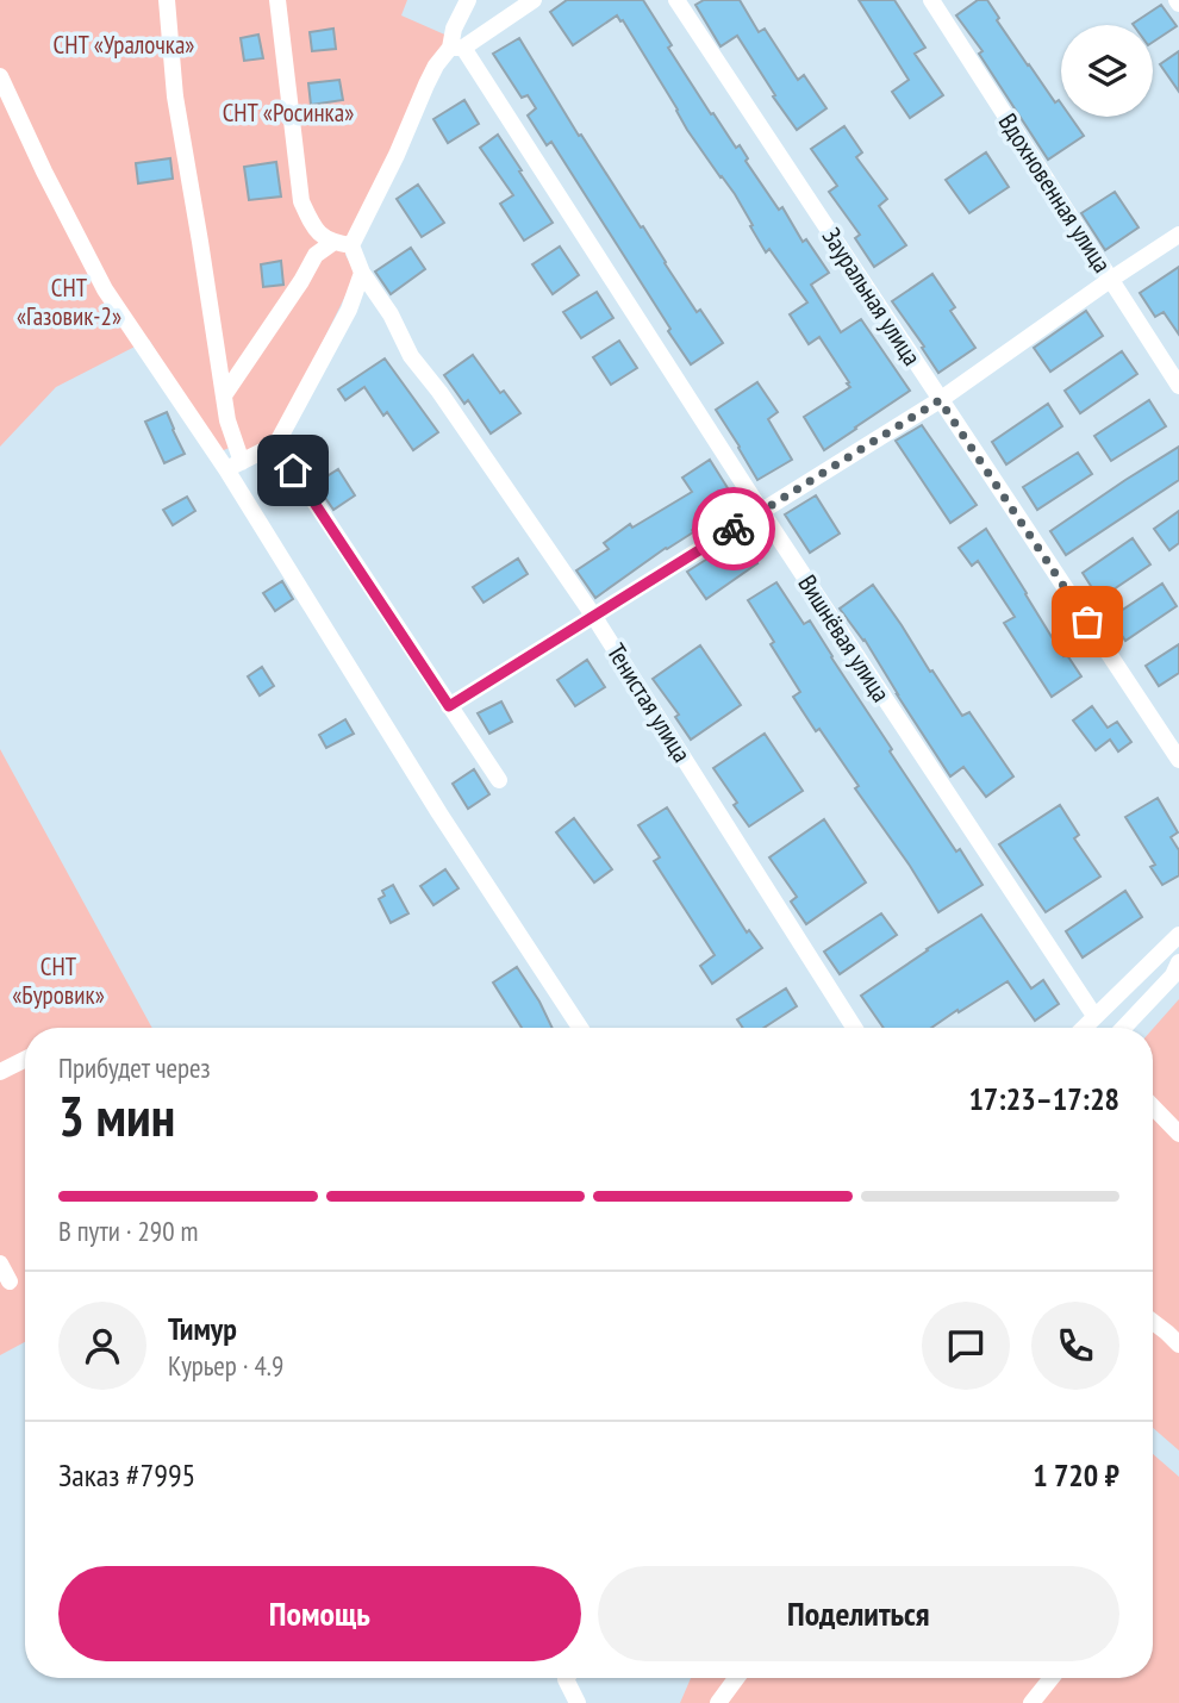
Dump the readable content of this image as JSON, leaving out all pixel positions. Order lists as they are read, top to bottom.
{
  "streets": {
    "street": [
      "Вдохновенная улица",
      "Зауральная улица",
      "Вишнёвая улица",
      "Тенистая улица"
    ]
  },
  "parks": [
    "СНТ «Уралочка»",
    "СНТ «Росинка»",
    "СНТ «Газовик-2»",
    "СНТ «Буровик»"
  ],
  "page": {
    "heading": ["3 мин", "Прибудет через", "17:23–17:28"],
    "panel": [
      "Тимур",
      "Курьер · 4.9",
      "Заказ #7995",
      "1 720 ₽"
    ],
    "bar": "В пути · 290 m",
    "buttons": ["Помощь", "Поделиться"]
  }
}
